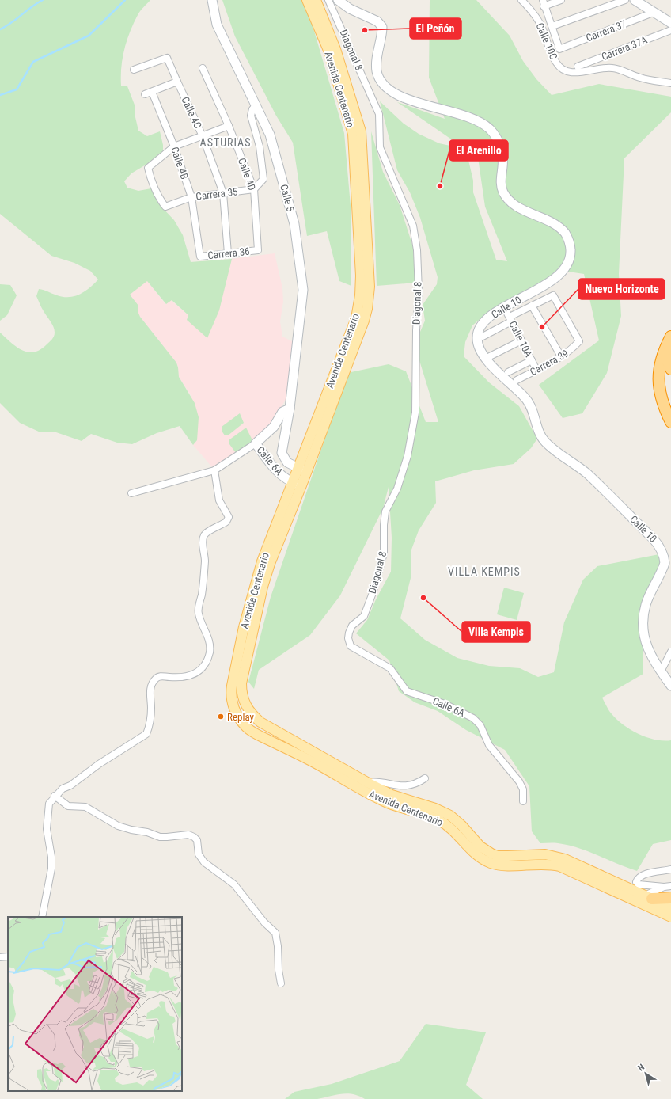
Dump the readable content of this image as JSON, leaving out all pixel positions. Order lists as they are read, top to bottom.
{
  "streets": {
    "main road": ["Avenida Centenario"],
    "street": [
      "Carrera 37",
      "Calle 10C",
      "Carrera 37A",
      "Diagonal 8",
      "Calle 4C",
      "Calle 4B",
      "Calle 4D",
      "Carrera 35",
      "Calle 5",
      "Carrera 36",
      "Calle 10",
      "Calle 10A",
      "Carrera 39",
      "Calle 6A"
    ]
  },
  "crossings": [
    ["Diagonal 8", "Calle 6A"],
    ["Avenida Centenario", "Calle 5"],
    ["Avenida Centenario", "Calle 6A"],
    ["Calle 4C", "Carrera 35"],
    ["Calle 4C", "Carrera 36"],
    ["Calle 4B", "Carrera 35"],
    ["Calle 4B", "Carrera 36"],
    ["Calle 4D", "Carrera 35"],
    ["Calle 4D", "Carrera 36"],
    ["Calle 10", "Calle 10A"],
    ["Calle 10A", "Carrera 39"]
  ],
  "districts": ["ASTURIAS", "VILLA KEMPIS"],
  "places": [
    "El Peñón",
    "El Arenillo",
    "Nuevo Horizonte",
    "Villa Kempis",
    "Replay"
  ],
  "north": "top left"
}
